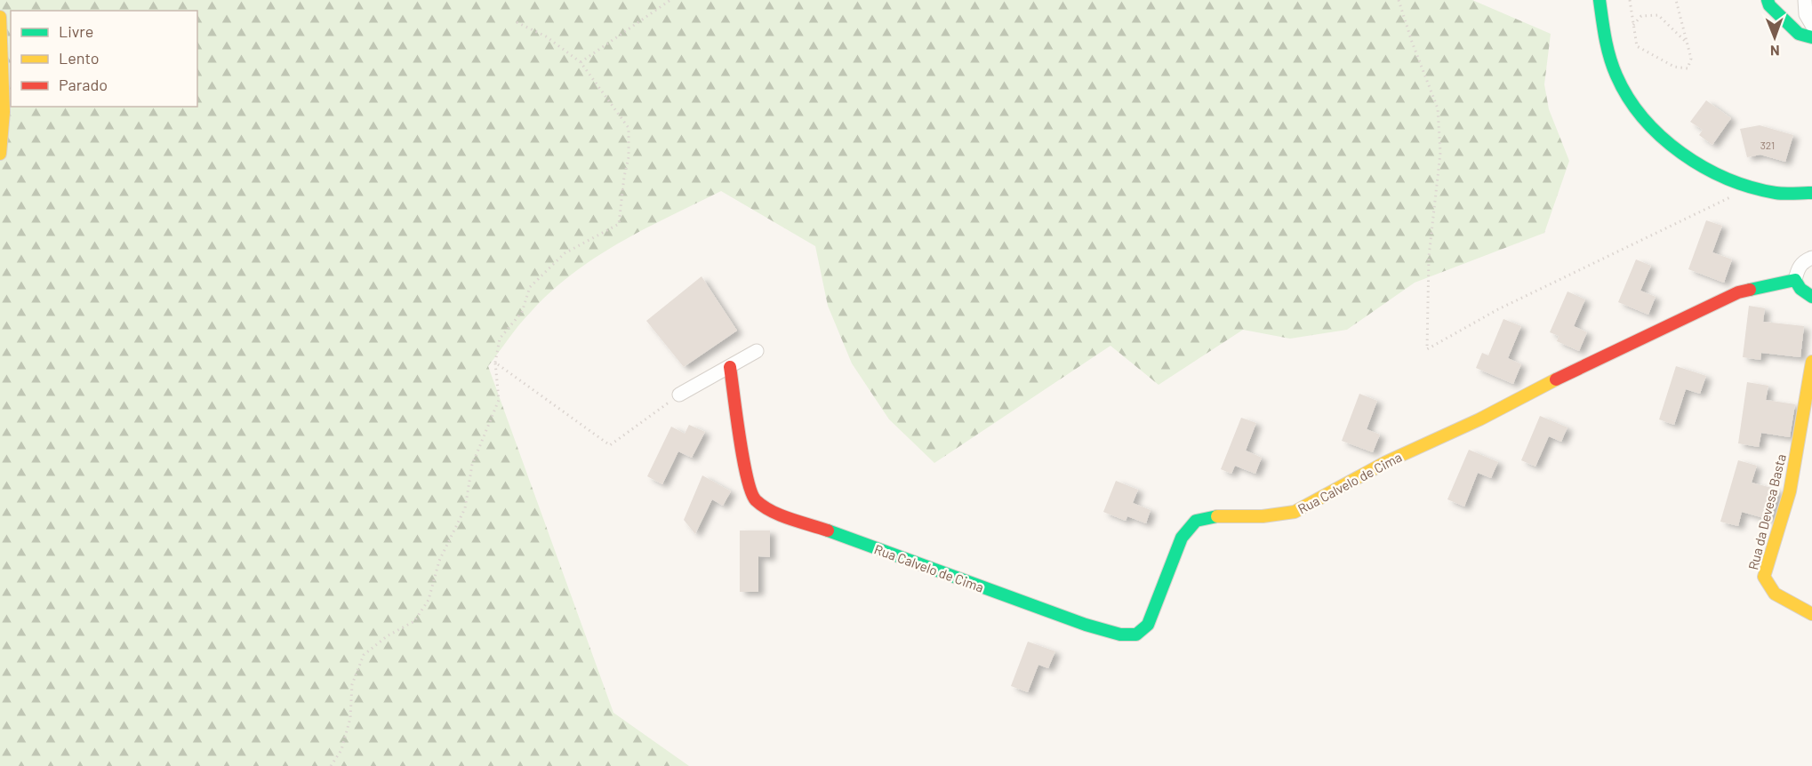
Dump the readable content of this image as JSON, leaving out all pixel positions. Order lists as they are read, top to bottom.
{
  "streets": {
    "street": ["Rua Calvelo de Cima", "Rua da Devesa Basta"]
  },
  "house_numbers": ["321"],
  "legend": ["Livre", "Lento", "Parado"],
  "north": "bottom"
}
